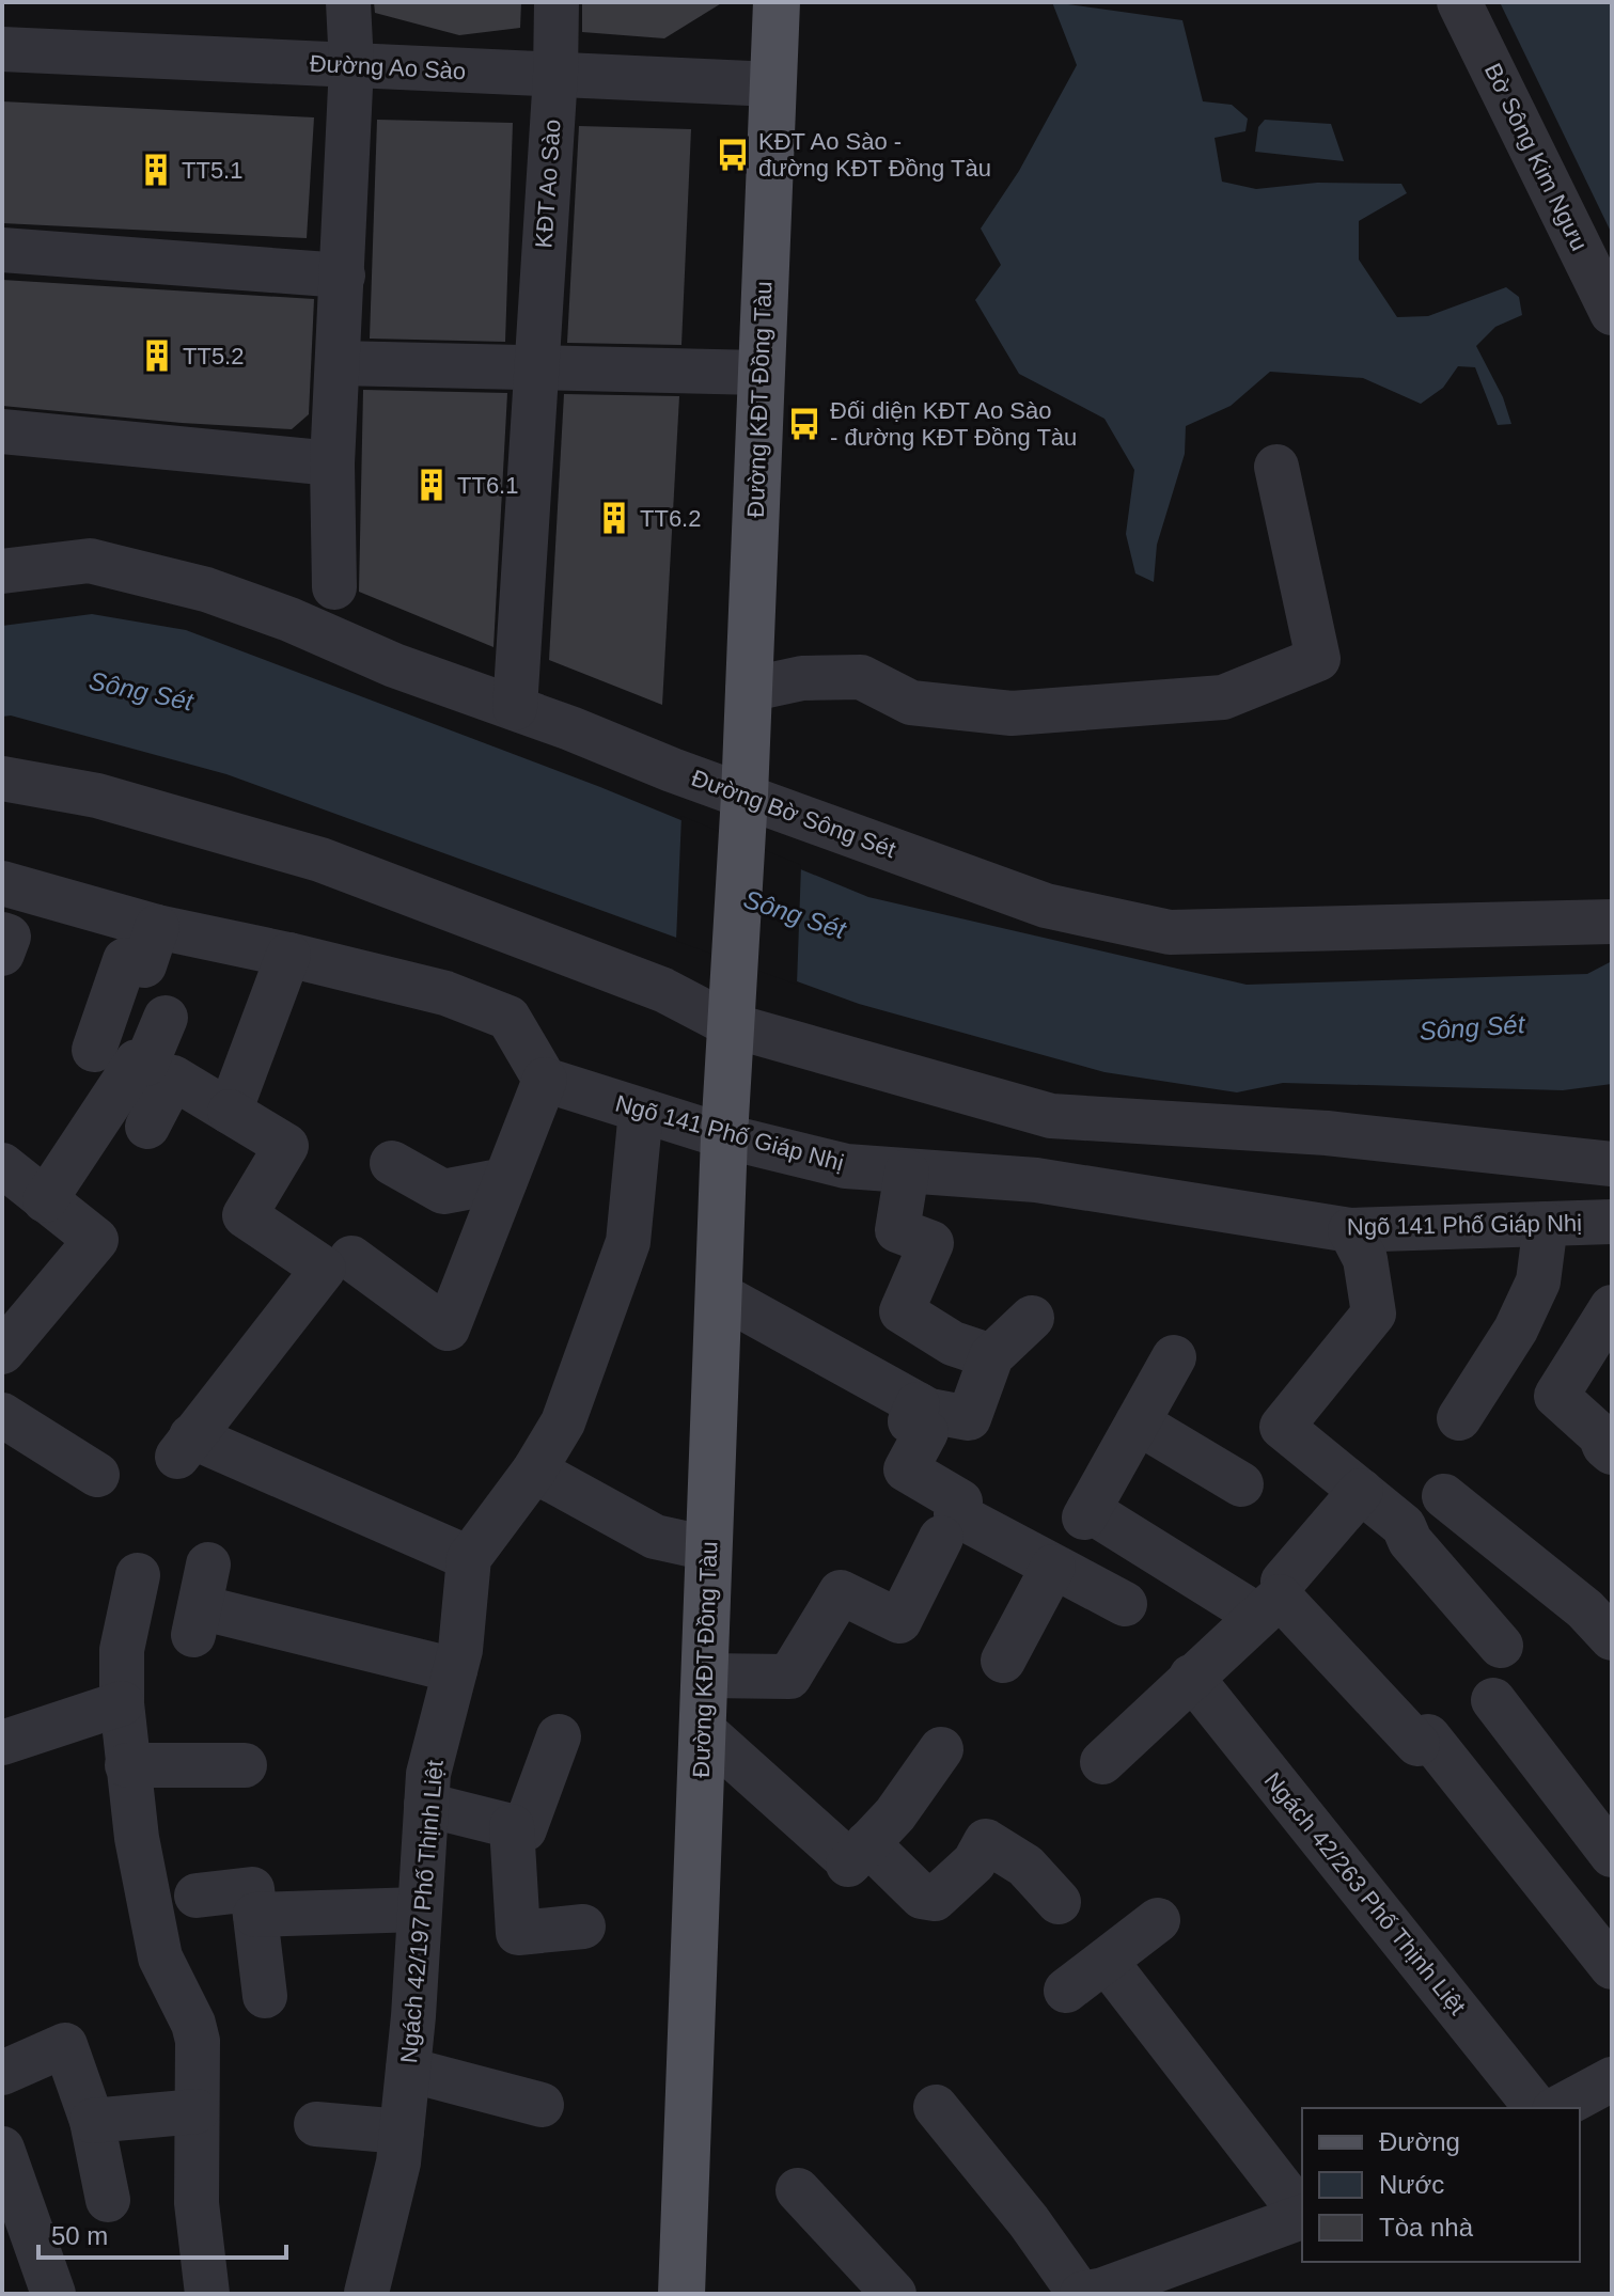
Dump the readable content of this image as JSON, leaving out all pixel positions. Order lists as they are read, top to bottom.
{
  "streets": {
    "main road": ["Đường KĐT Đồng Tàu"],
    "street": [
      "Đường Ao Sào",
      "Bờ Sông Kim Ngưu",
      "KĐT Ao Sào",
      "Đường Bờ Sông Sét",
      "Ngõ 141 Phố Giáp Nhị",
      "Ngách 42/263 Phố Thịnh Liệt",
      "Ngách 42/197 Phố Thịnh Liệt"
    ]
  },
  "crossings": [
    ["Đường Ao Sào", "KĐT Ao Sào"],
    ["Đường Ao Sào", "Đường KĐT Đồng Tàu"],
    ["KĐT Ao Sào", "Đường Bờ Sông Sét"],
    ["Đường KĐT Đồng Tàu", "Đường Bờ Sông Sét"],
    ["Đường KĐT Đồng Tàu", "Ngõ 141 Phố Giáp Nhị"]
  ],
  "water": ["Sông Sét"],
  "places": {
    "bus stop": ["KĐT Ao Sào - đường KĐT Đồng Tàu", "Đối diện KĐT Ao Sào - đường KĐT Đồng Tàu"],
    "building": [
      "TT5.1",
      "TT5.2",
      "TT6.1",
      "TT6.2"
    ]
  },
  "legend": ["Đường", "Nước", "Tòa nhà"],
  "scale_bar": "50 m"
}
